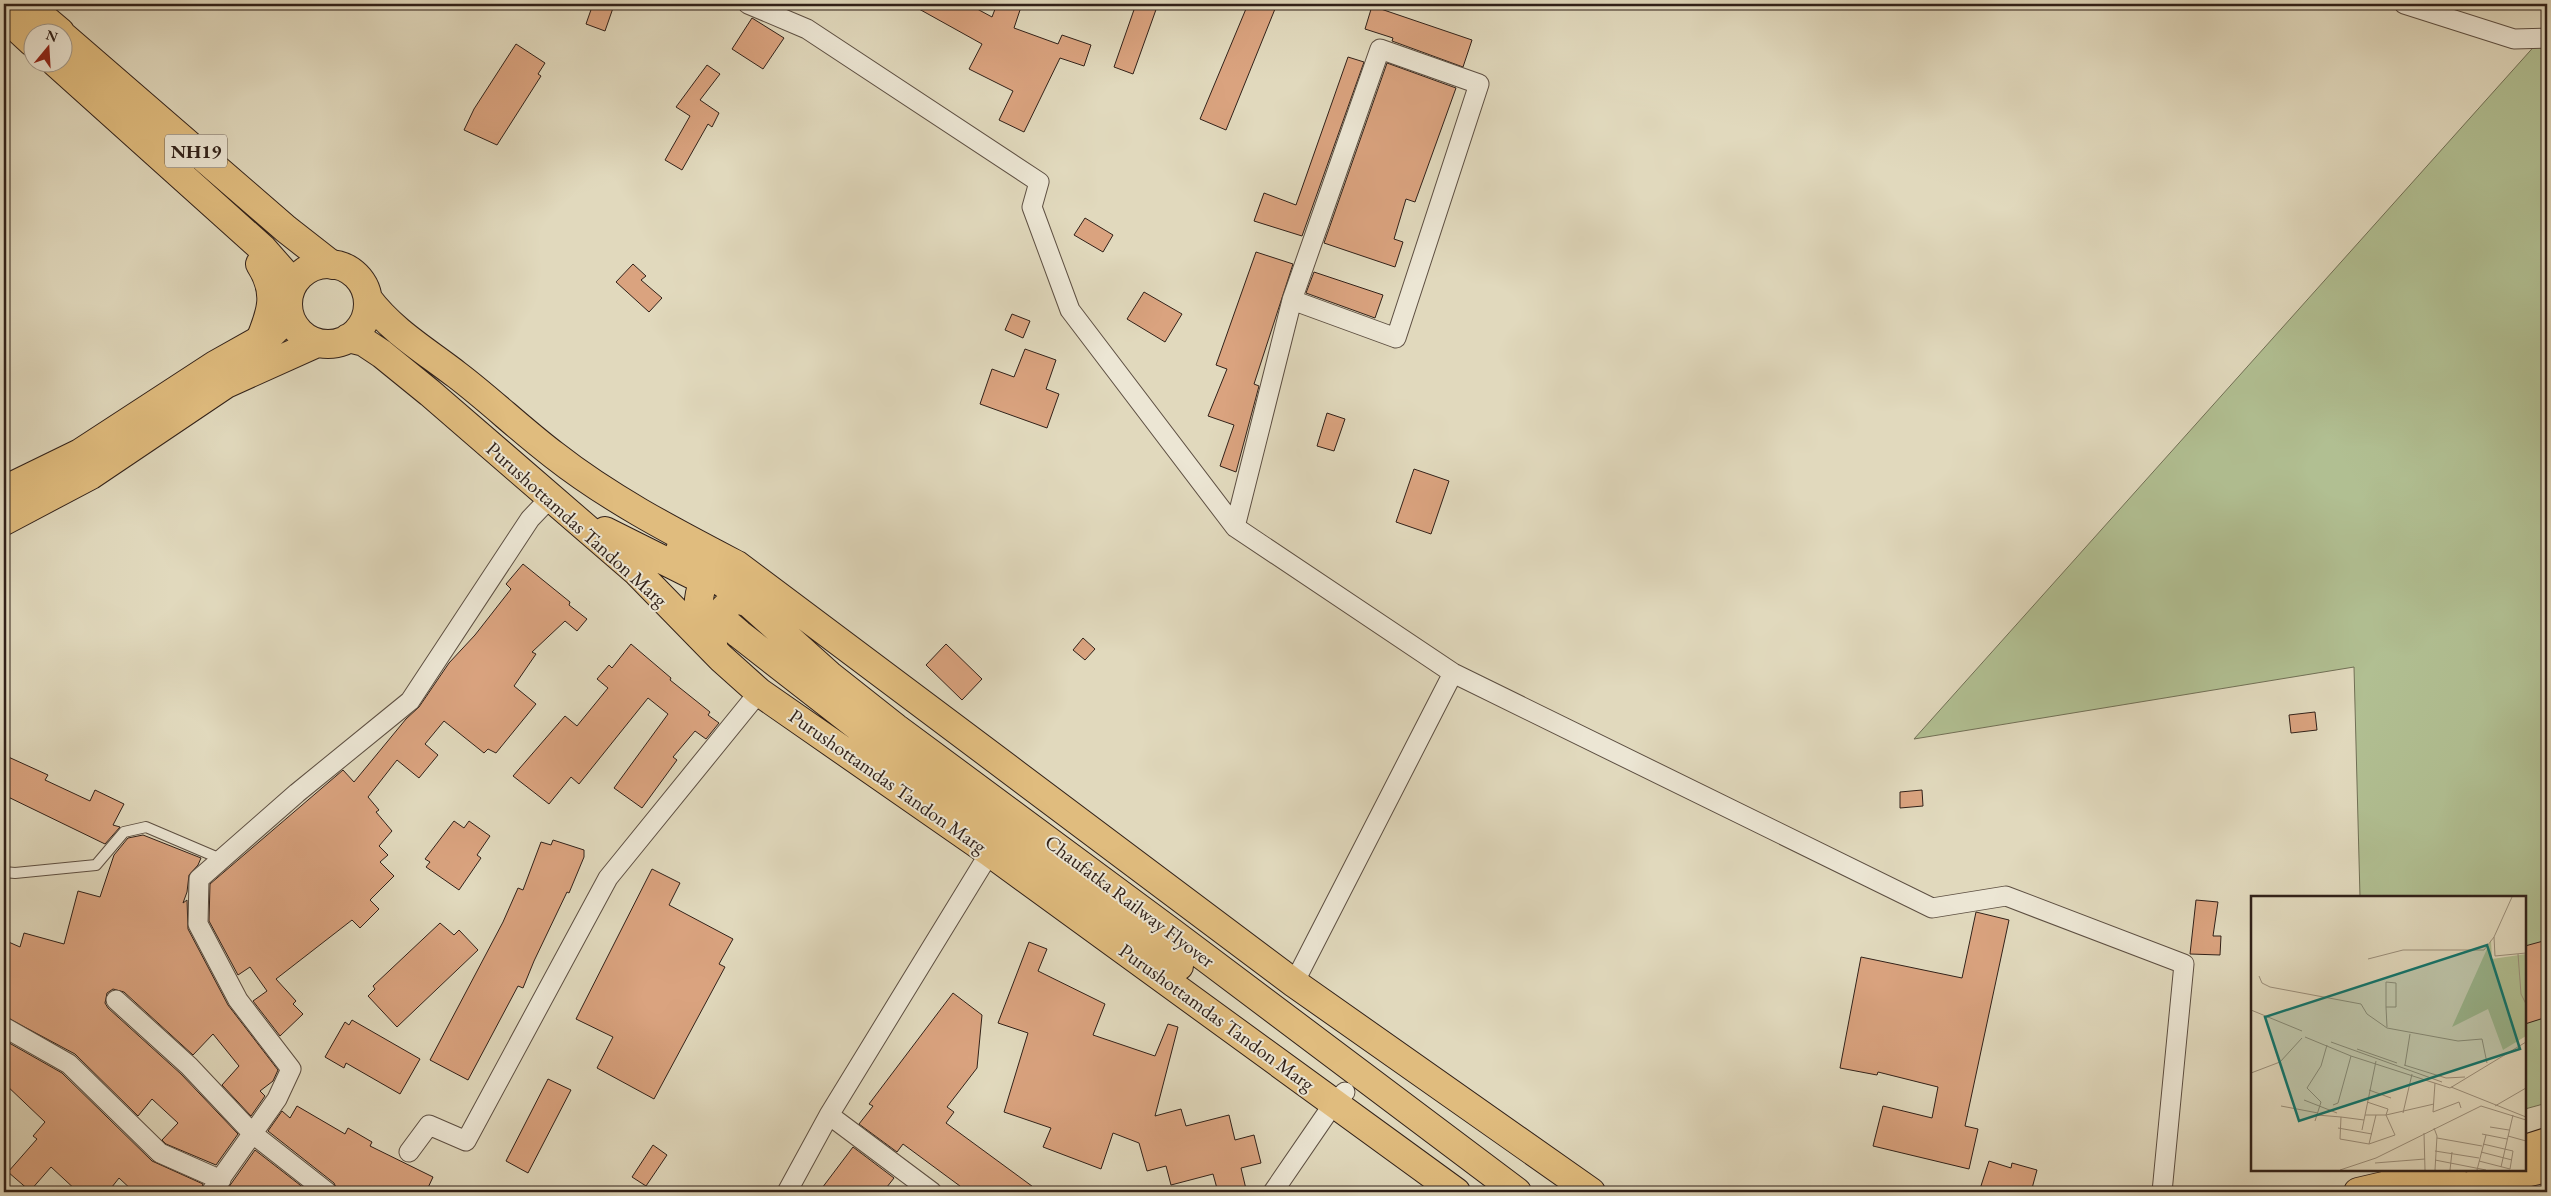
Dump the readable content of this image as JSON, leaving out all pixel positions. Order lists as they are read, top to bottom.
{
  "streets": {
    "main road": ["NH19", "Purushottamdas Tandon Marg", "Chaufatka Railway Flyover"]
  },
  "crossings": [
    ["NH19", "Purushottamdas Tandon Marg"]
  ],
  "north": "top"
}
